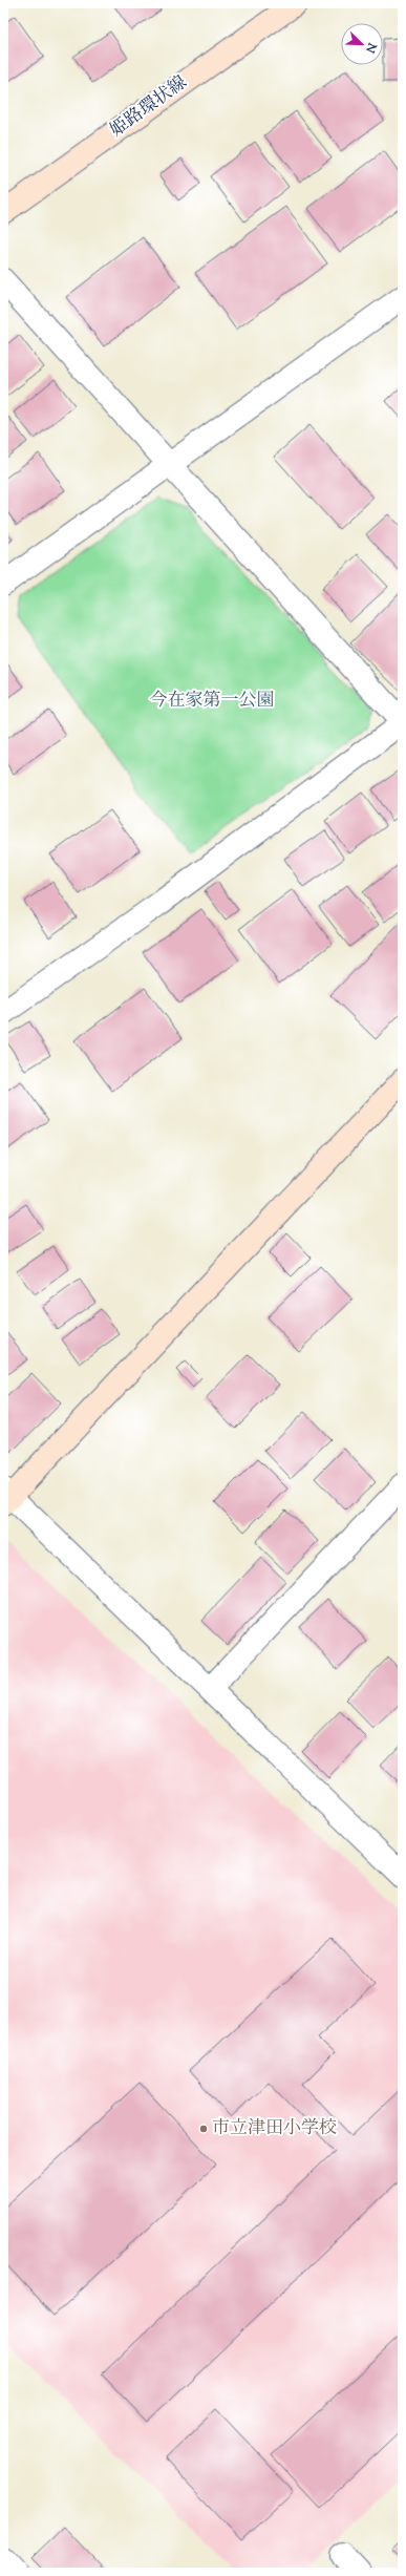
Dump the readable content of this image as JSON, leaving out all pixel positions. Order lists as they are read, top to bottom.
{
  "streets": {
    "street": ["姫路環状線"]
  },
  "parks": ["今在家第一公園"],
  "places": ["市立津田小学校"],
  "north": "bottom right"
}
